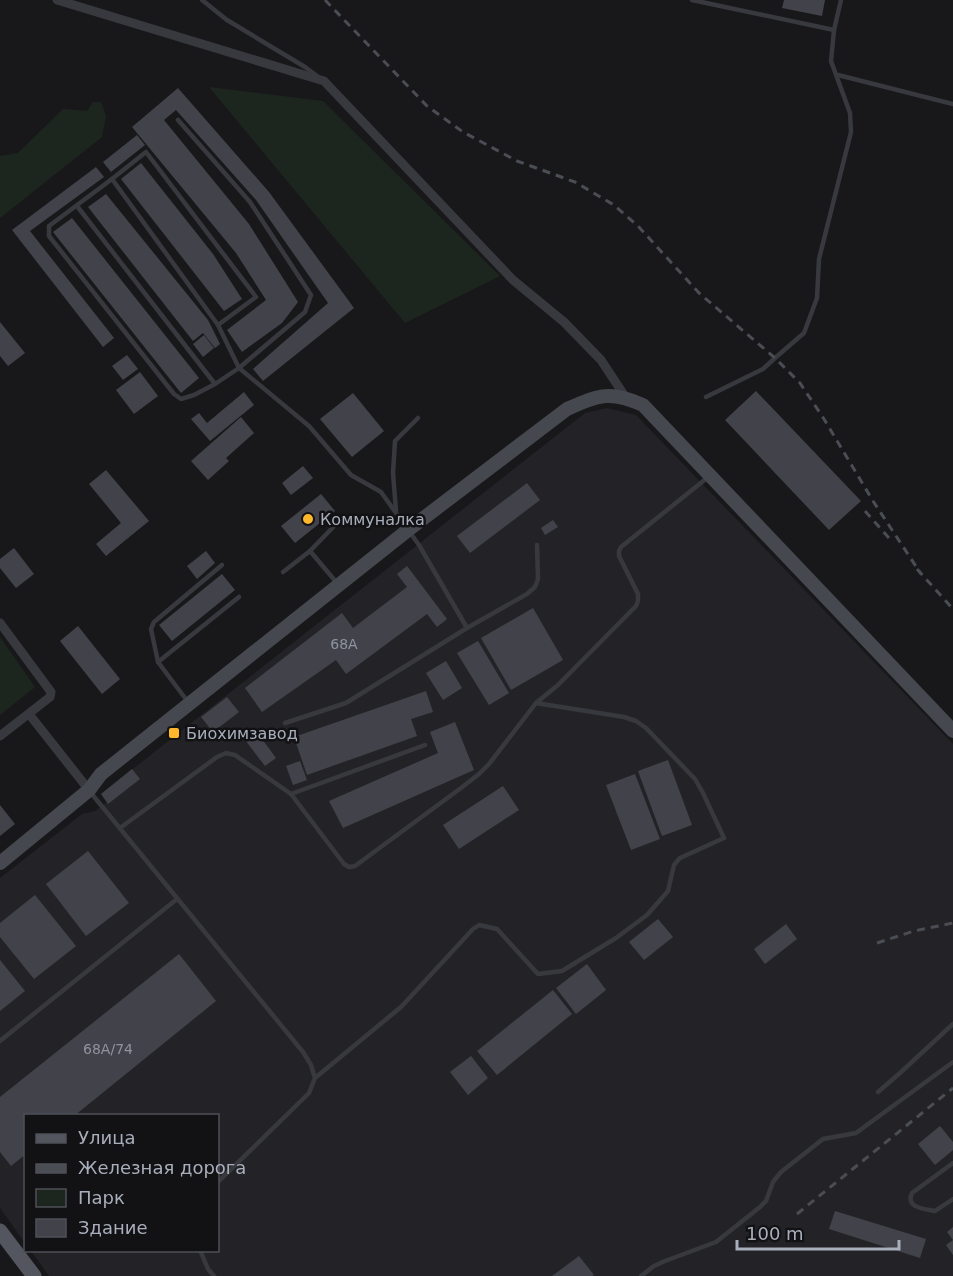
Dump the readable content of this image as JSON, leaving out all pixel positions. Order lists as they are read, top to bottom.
{
  "places": {
    "other": ["Коммуналка"],
    "transit": ["Биохимзавод"]
  },
  "house_numbers": ["68А", "68А/74"],
  "legend": [
    "Улица",
    "Железная дорога",
    "Парк",
    "Здание"
  ],
  "scale_bar": "100 m"
}
